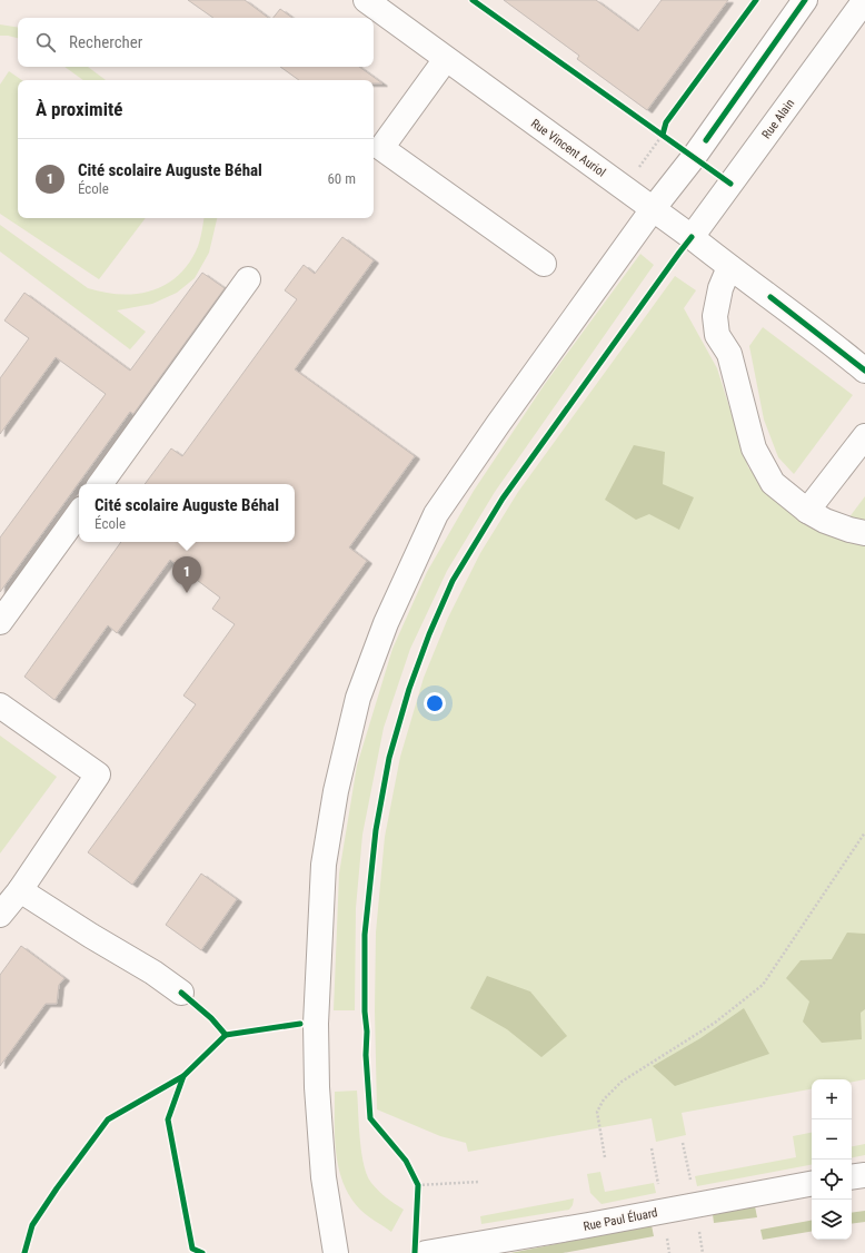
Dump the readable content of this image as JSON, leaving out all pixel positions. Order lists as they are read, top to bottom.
{
  "streets": {
    "street": ["Rue Alain", "Rue Vincent Auriol", "Rue Paul Éluard"]
  },
  "crossings": [
    ["Rue Alain", "Rue Vincent Auriol"]
  ],
  "page": {
    "search": "Rechercher",
    "heading": "À proximité",
    "list": [
      {
        "mark": "1",
        "name": "Cité scolaire Auguste Béhal",
        "note": "École",
        "value": "60 m"
      }
    ],
    "popup": ["Cité scolaire Auguste Béhal", "École"],
    "pins": "1",
    "map_buttons": ["+", "−"]
  }
}
